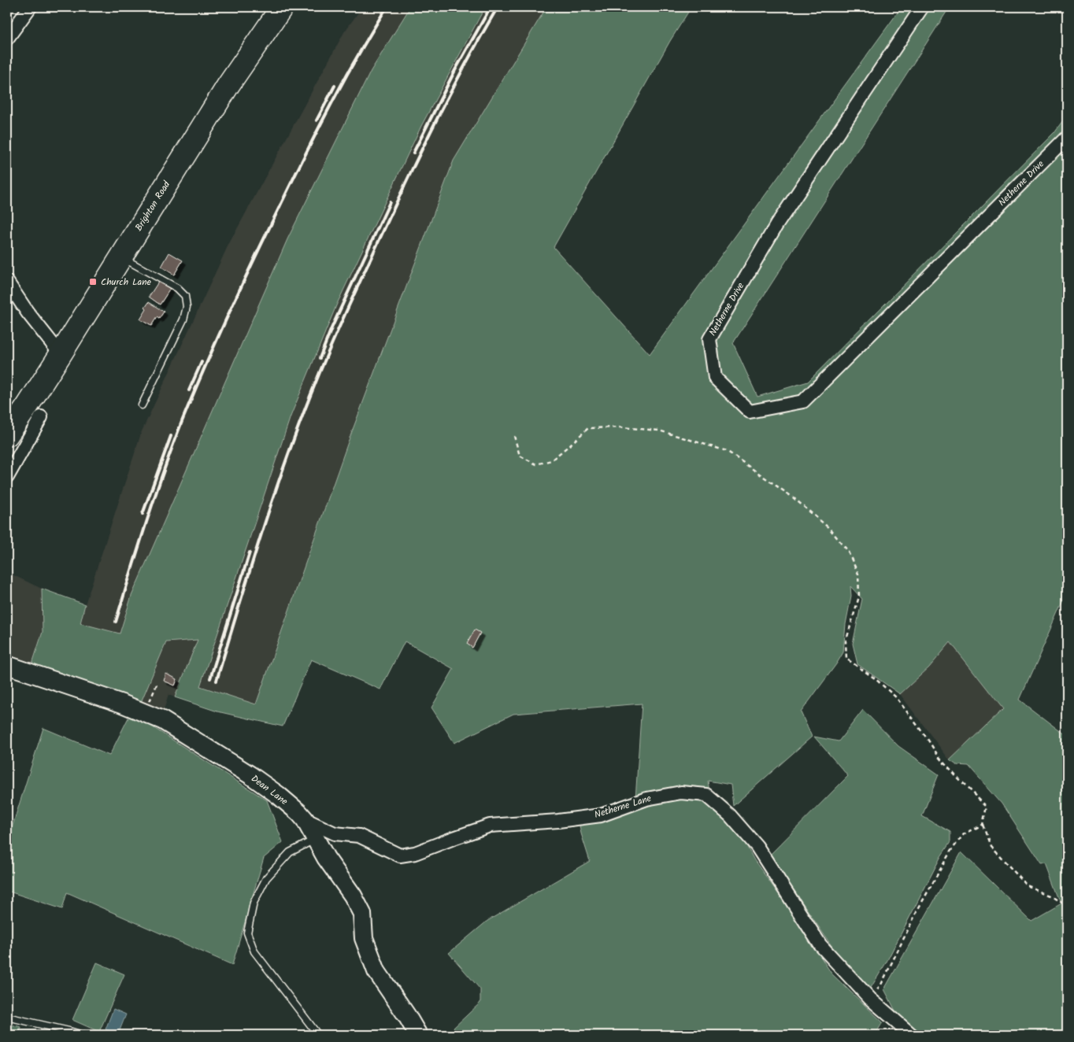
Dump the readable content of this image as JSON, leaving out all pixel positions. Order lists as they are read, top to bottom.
{
  "streets": {
    "highway": ["Brighton Road"],
    "street": ["Netherne Drive", "Dean Lane", "Netherne Lane"]
  },
  "crossings": [
    ["Dean Lane", "Netherne Lane"]
  ],
  "places": {
    "transit": ["Church Lane"]
  }
}
